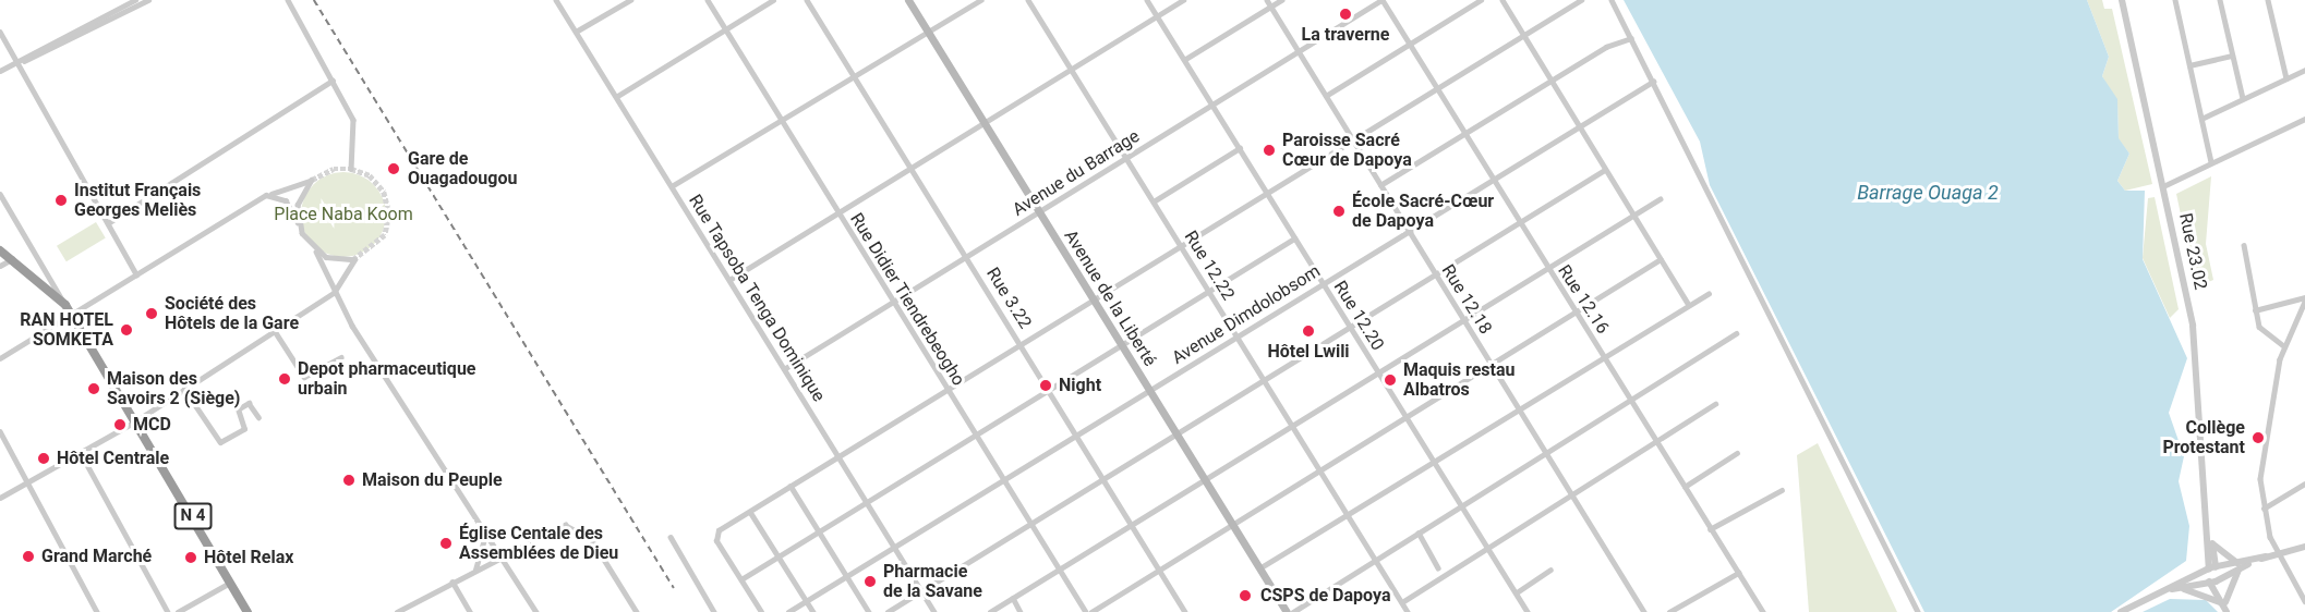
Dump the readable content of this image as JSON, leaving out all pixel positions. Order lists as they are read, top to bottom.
{
  "streets": {
    "highway": ["N 4"],
    "main road": ["Avenue de la Liberté"],
    "street": [
      "Avenue du Barrage",
      "Rue 23.02",
      "Rue 12.22",
      "Rue Tapsoba Tenga Dominique",
      "Rue 3.22",
      "Rue Didier Tiendrebeogho",
      "Rue 12.18",
      "Rue 12.16",
      "Avenue Dimdolobsom",
      "Rue 12.20"
    ]
  },
  "crossings": [
    ["Avenue du Barrage", "Rue 12.22"],
    ["Avenue du Barrage", "Rue Tapsoba Tenga Dominique"],
    ["Avenue du Barrage", "Rue 3.22"],
    ["Avenue du Barrage", "Avenue de la Liberté"],
    ["Avenue du Barrage", "Rue Didier Tiendrebeogho"],
    ["Avenue du Barrage", "Rue 12.18"],
    ["Avenue du Barrage", "Rue 12.16"],
    ["Avenue du Barrage", "Rue 12.20"],
    ["Rue 12.22", "Avenue Dimdolobsom"],
    ["Rue Tapsoba Tenga Dominique", "Avenue Dimdolobsom"],
    ["Rue 3.22", "Avenue Dimdolobsom"],
    ["Avenue de la Liberté", "Avenue Dimdolobsom"],
    ["Rue Didier Tiendrebeogho", "Avenue Dimdolobsom"],
    ["Rue 12.18", "Avenue Dimdolobsom"],
    ["Rue 12.16", "Avenue Dimdolobsom"],
    ["Avenue Dimdolobsom", "Rue 12.20"]
  ],
  "water": ["Barrage Ouaga 2"],
  "parks": ["Place Naba Koom"],
  "places": [
    "La traverne",
    "Paroisse Sacré Cœur de Dapoya",
    "Gare de Ouagadougou",
    "Institut Français Georges Meliès",
    "École Sacré-Cœur de Dapoya",
    "Société des Hôtels de la Gare",
    "RAN HOTEL SOMKETA",
    "Hôtel Lwili",
    "Depot pharmaceutique urbain",
    "Maquis restau Albatros",
    "Night",
    "Maison des Savoirs 2 (Siège)",
    "MCD",
    "Collège Protestant",
    "Hôtel Centrale",
    "Maison du Peuple",
    "Église Centale des Assemblées de Dieu",
    "Grand Marché",
    "Hôtel Relax",
    "Pharmacie de la Savane",
    "CSPS de Dapoya"
  ]
}
